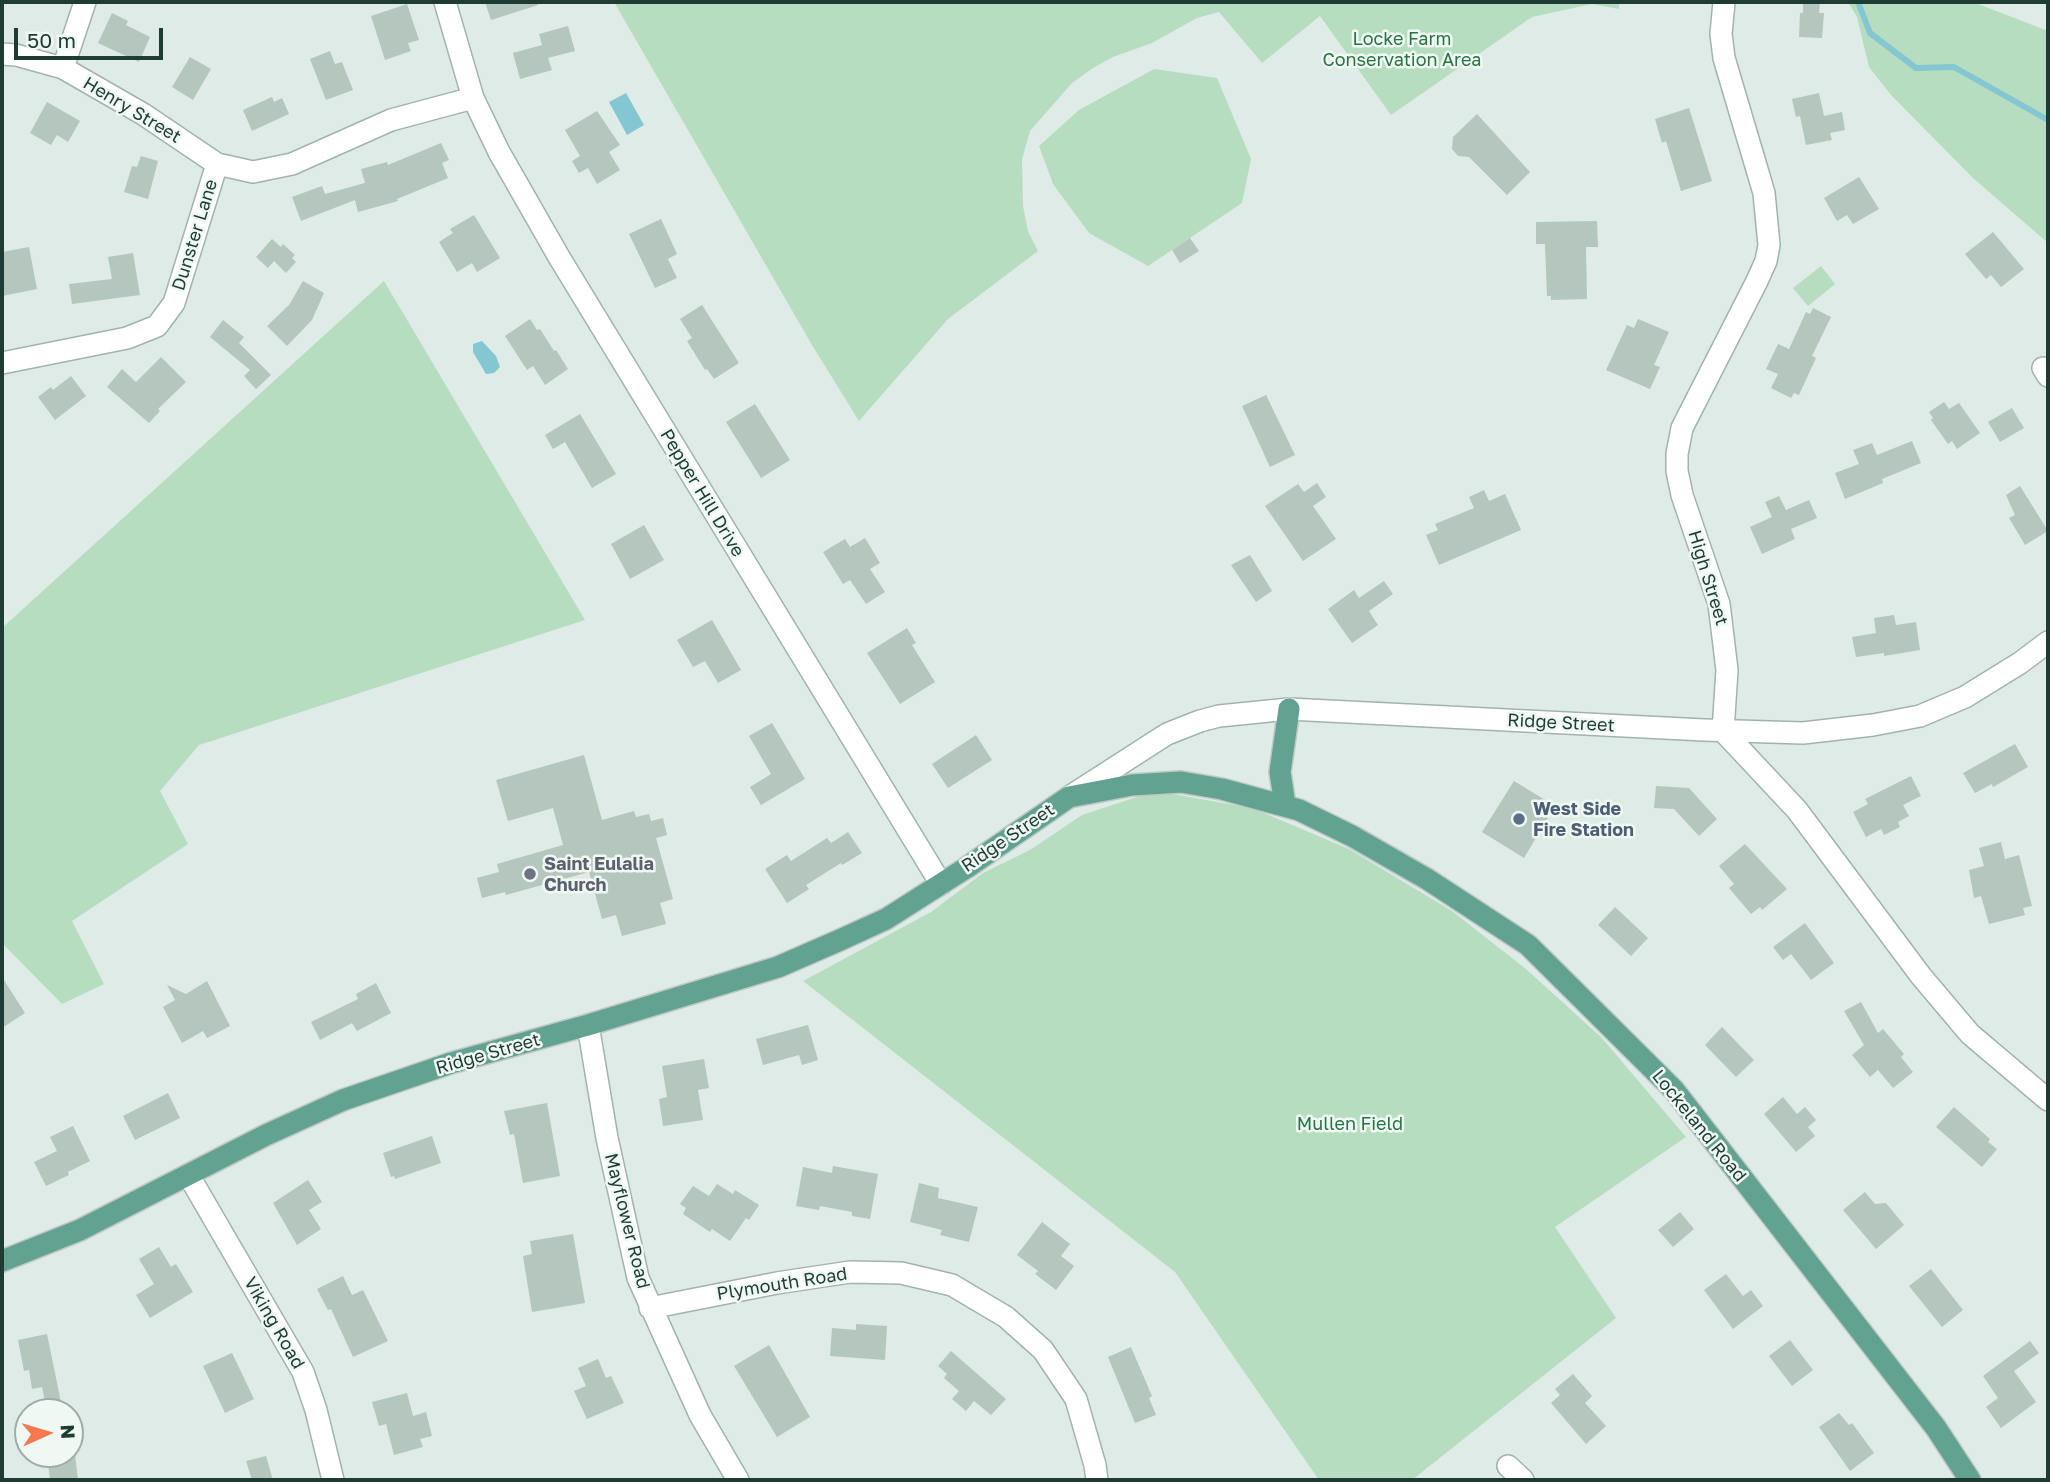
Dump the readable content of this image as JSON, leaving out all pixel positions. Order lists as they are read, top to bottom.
{
  "streets": {
    "main road": ["Ridge Street", "Lockeland Road"],
    "street": [
      "Henry Street",
      "Dunster Lane",
      "Pepper Hill Drive",
      "High Street",
      "Mayflower Road",
      "Plymouth Road",
      "Viking Road"
    ]
  },
  "crossings": [
    ["Henry Street", "Dunster Lane"],
    ["Dunster Lane", "Pepper Hill Drive"],
    ["Pepper Hill Drive", "Ridge Street"],
    ["High Street", "Ridge Street"],
    ["Ridge Street", "Lockeland Road"],
    ["Ridge Street", "Mayflower Road"],
    ["Ridge Street", "Viking Road"],
    ["Mayflower Road", "Plymouth Road"]
  ],
  "parks": ["Locke Farm Conservation Area", "Mullen Field"],
  "places": ["West Side Fire Station", "Saint Eulalia Church"],
  "scale_bar": "50 m",
  "north": "right"
}
